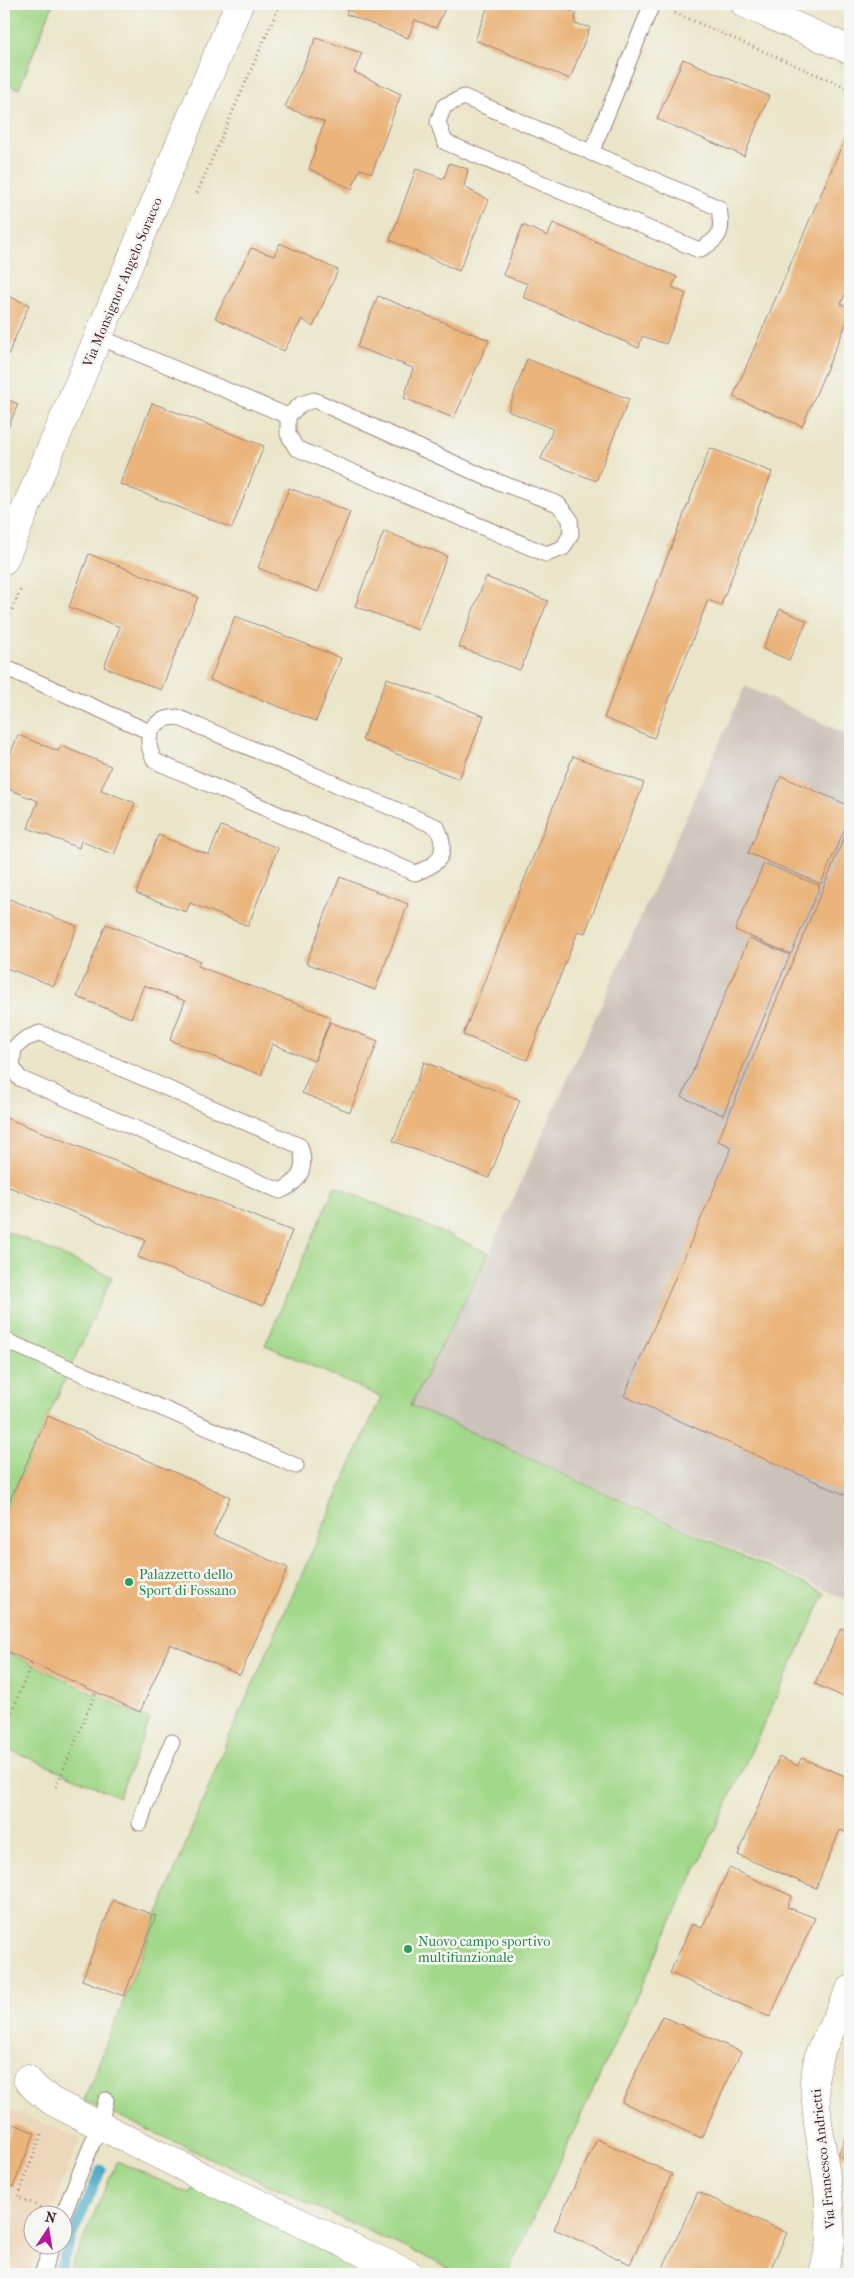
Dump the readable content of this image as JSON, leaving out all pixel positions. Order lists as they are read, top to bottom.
{
  "streets": {
    "street": ["Via Monsignor Angelo Soracco", "Via Francesco Andrietti"]
  },
  "places": ["Palazzetto dello Sport di Fossano", "Nuovo campo sportivo multifunzionale"],
  "north": "top"
}
